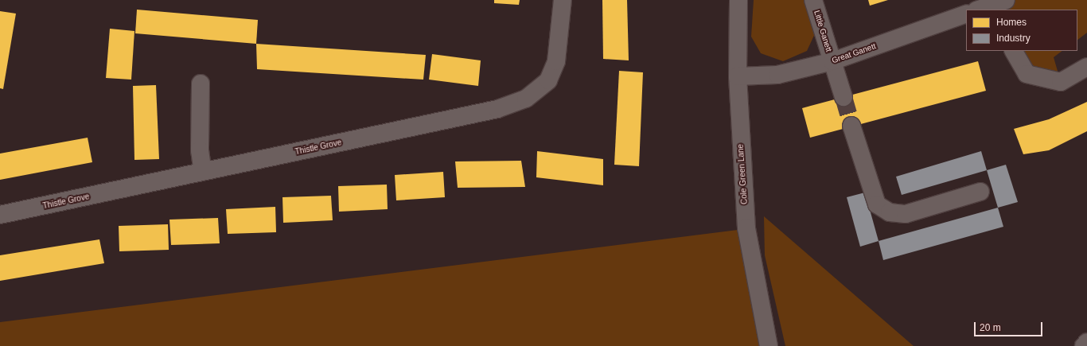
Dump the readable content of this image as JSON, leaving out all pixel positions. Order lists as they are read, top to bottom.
{
  "streets": {
    "street": [
      "Little Ganett",
      "Great Ganett",
      "Thistle Grove",
      "Cole Green Lane"
    ]
  },
  "crossings": [
    ["Little Ganett", "Great Ganett"],
    ["Great Ganett", "Cole Green Lane"]
  ],
  "legend": ["Homes", "Industry"],
  "scale_bar": "20 m"
}
